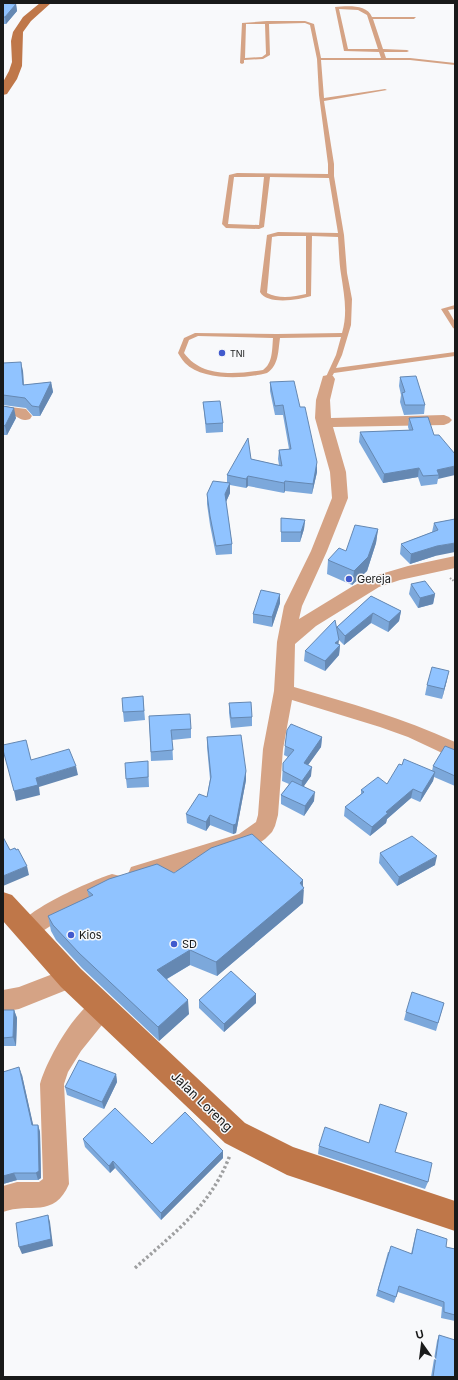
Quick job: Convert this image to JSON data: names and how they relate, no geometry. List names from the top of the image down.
{
  "streets": {
    "street": ["Jalan Loreng"]
  },
  "places": [
    "TNI",
    "Gereja",
    "Kios",
    "SD"
  ],
  "north": "top"
}
